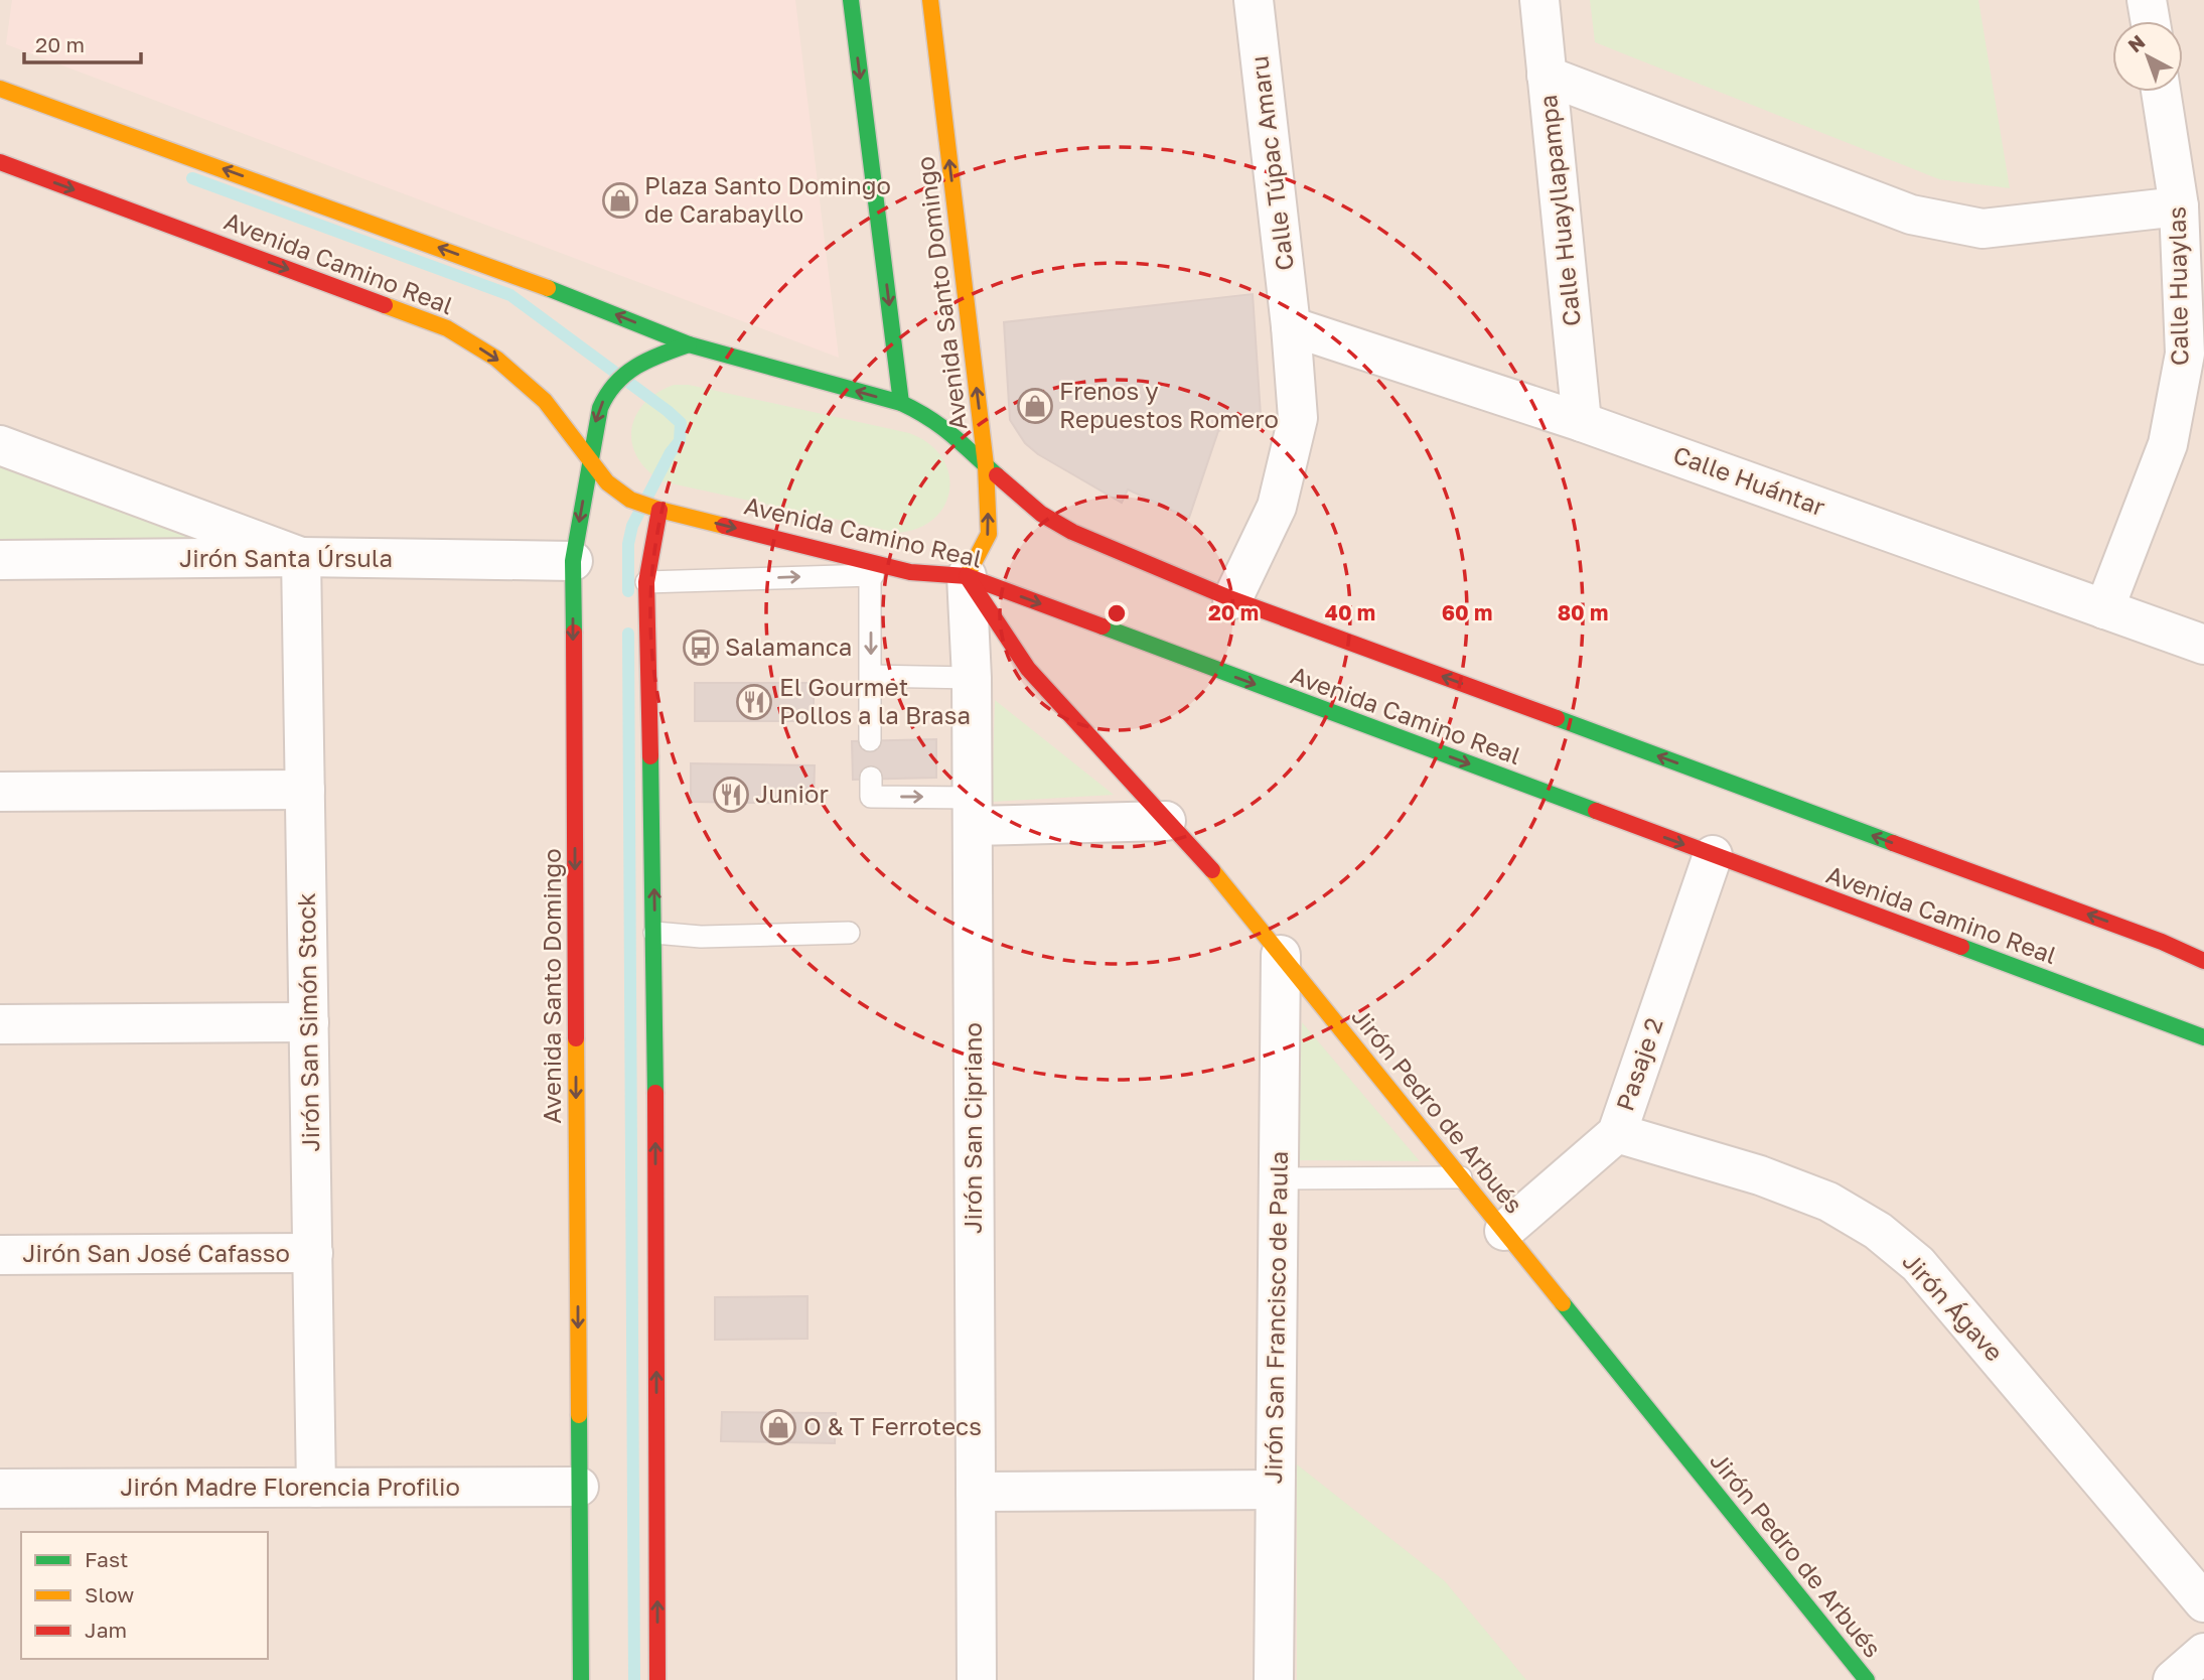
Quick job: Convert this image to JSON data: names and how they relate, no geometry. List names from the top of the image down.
{
  "streets": {
    "main road": ["Avenida Camino Real", "Avenida Santo Domingo", "Jirón Pedro de Arbués"],
    "street": [
      "Calle Túpac Amaru",
      "Calle Huayllapampa",
      "Calle Huaylas",
      "Calle Huántar",
      "Jirón Santa Úrsula",
      "Jirón San Simón Stock",
      "Pasaje 2",
      "Jirón San Cipriano",
      "Jirón San José Cafasso",
      "Jirón Ágave",
      "Jirón San Francisco de Paula",
      "Jirón Madre Florencia Profilio"
    ]
  },
  "crossings": [
    ["Calle Túpac Amaru", "Avenida Camino Real"],
    ["Calle Túpac Amaru", "Calle Huántar"],
    ["Calle Huayllapampa", "Calle Huántar"],
    ["Avenida Camino Real", "Avenida Santo Domingo"],
    ["Avenida Camino Real", "Pasaje 2"],
    ["Avenida Camino Real", "Jirón Pedro de Arbués"],
    ["Avenida Camino Real", "Jirón San Cipriano"],
    ["Calle Huaylas", "Calle Huántar"],
    ["Avenida Santo Domingo", "Jirón Santa Úrsula"],
    ["Avenida Santo Domingo", "Jirón Pedro de Arbués"],
    ["Avenida Santo Domingo", "Jirón San Cipriano"],
    ["Avenida Santo Domingo", "Jirón Madre Florencia Profilio"],
    ["Jirón Santa Úrsula", "Jirón San Simón Stock"],
    ["Jirón San Simón Stock", "Jirón San José Cafasso"],
    ["Jirón San Simón Stock", "Jirón Madre Florencia Profilio"],
    ["Pasaje 2", "Jirón Pedro de Arbués"],
    ["Pasaje 2", "Jirón Ágave"],
    ["Jirón Pedro de Arbués", "Jirón San Cipriano"],
    ["Jirón Pedro de Arbués", "Jirón San Francisco de Paula"]
  ],
  "places": {
    "shop": ["Plaza Santo Domingo de Carabayllo", "Frenos y Repuestos Romero", "O & T Ferrotecs"],
    "bus stop": ["Salamanca"],
    "restaurant": ["El Gourmet Pollos a la Brasa", "Junior"]
  },
  "legend": ["Fast", "Slow", "Jam"],
  "scale_bar": "20 m",
  "north": "top left",
  "rings": [
    "20 m",
    "40 m",
    "60 m",
    "80 m"
  ]
}
